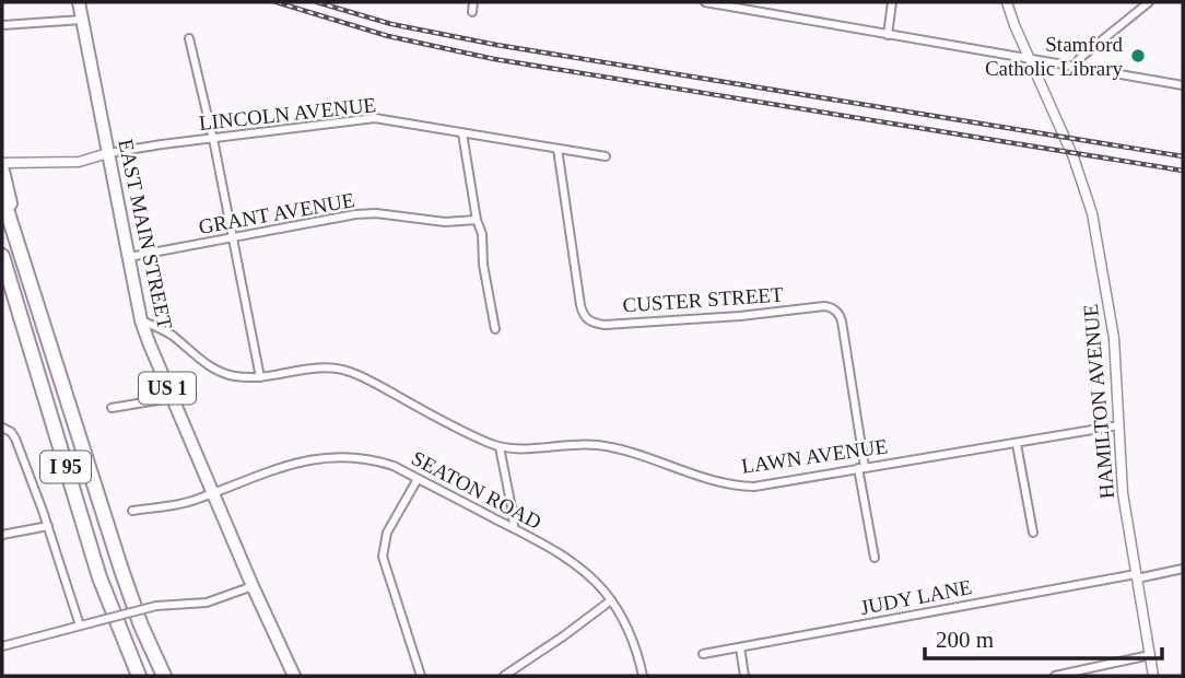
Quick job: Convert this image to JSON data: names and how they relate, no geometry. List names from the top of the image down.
{
  "streets": {
    "highway": ["I 95"],
    "main road": ["EAST MAIN STREET", "US 1"],
    "street": [
      "LINCOLN AVENUE",
      "GRANT AVENUE",
      "CUSTER STREET",
      "HAMILTON AVENUE",
      "LAWN AVENUE",
      "SEATON ROAD",
      "JUDY LANE"
    ]
  },
  "crossings": [
    ["LINCOLN AVENUE", "EAST MAIN STREET"],
    ["LINCOLN AVENUE", "CUSTER STREET"],
    ["GRANT AVENUE", "EAST MAIN STREET"],
    ["EAST MAIN STREET", "LAWN AVENUE"],
    ["EAST MAIN STREET", "SEATON ROAD"],
    ["CUSTER STREET", "LAWN AVENUE"],
    ["HAMILTON AVENUE", "LAWN AVENUE"],
    ["HAMILTON AVENUE", "JUDY LANE"]
  ],
  "places": ["Stamford Catholic Library"],
  "scale_bar": "200 m"
}
